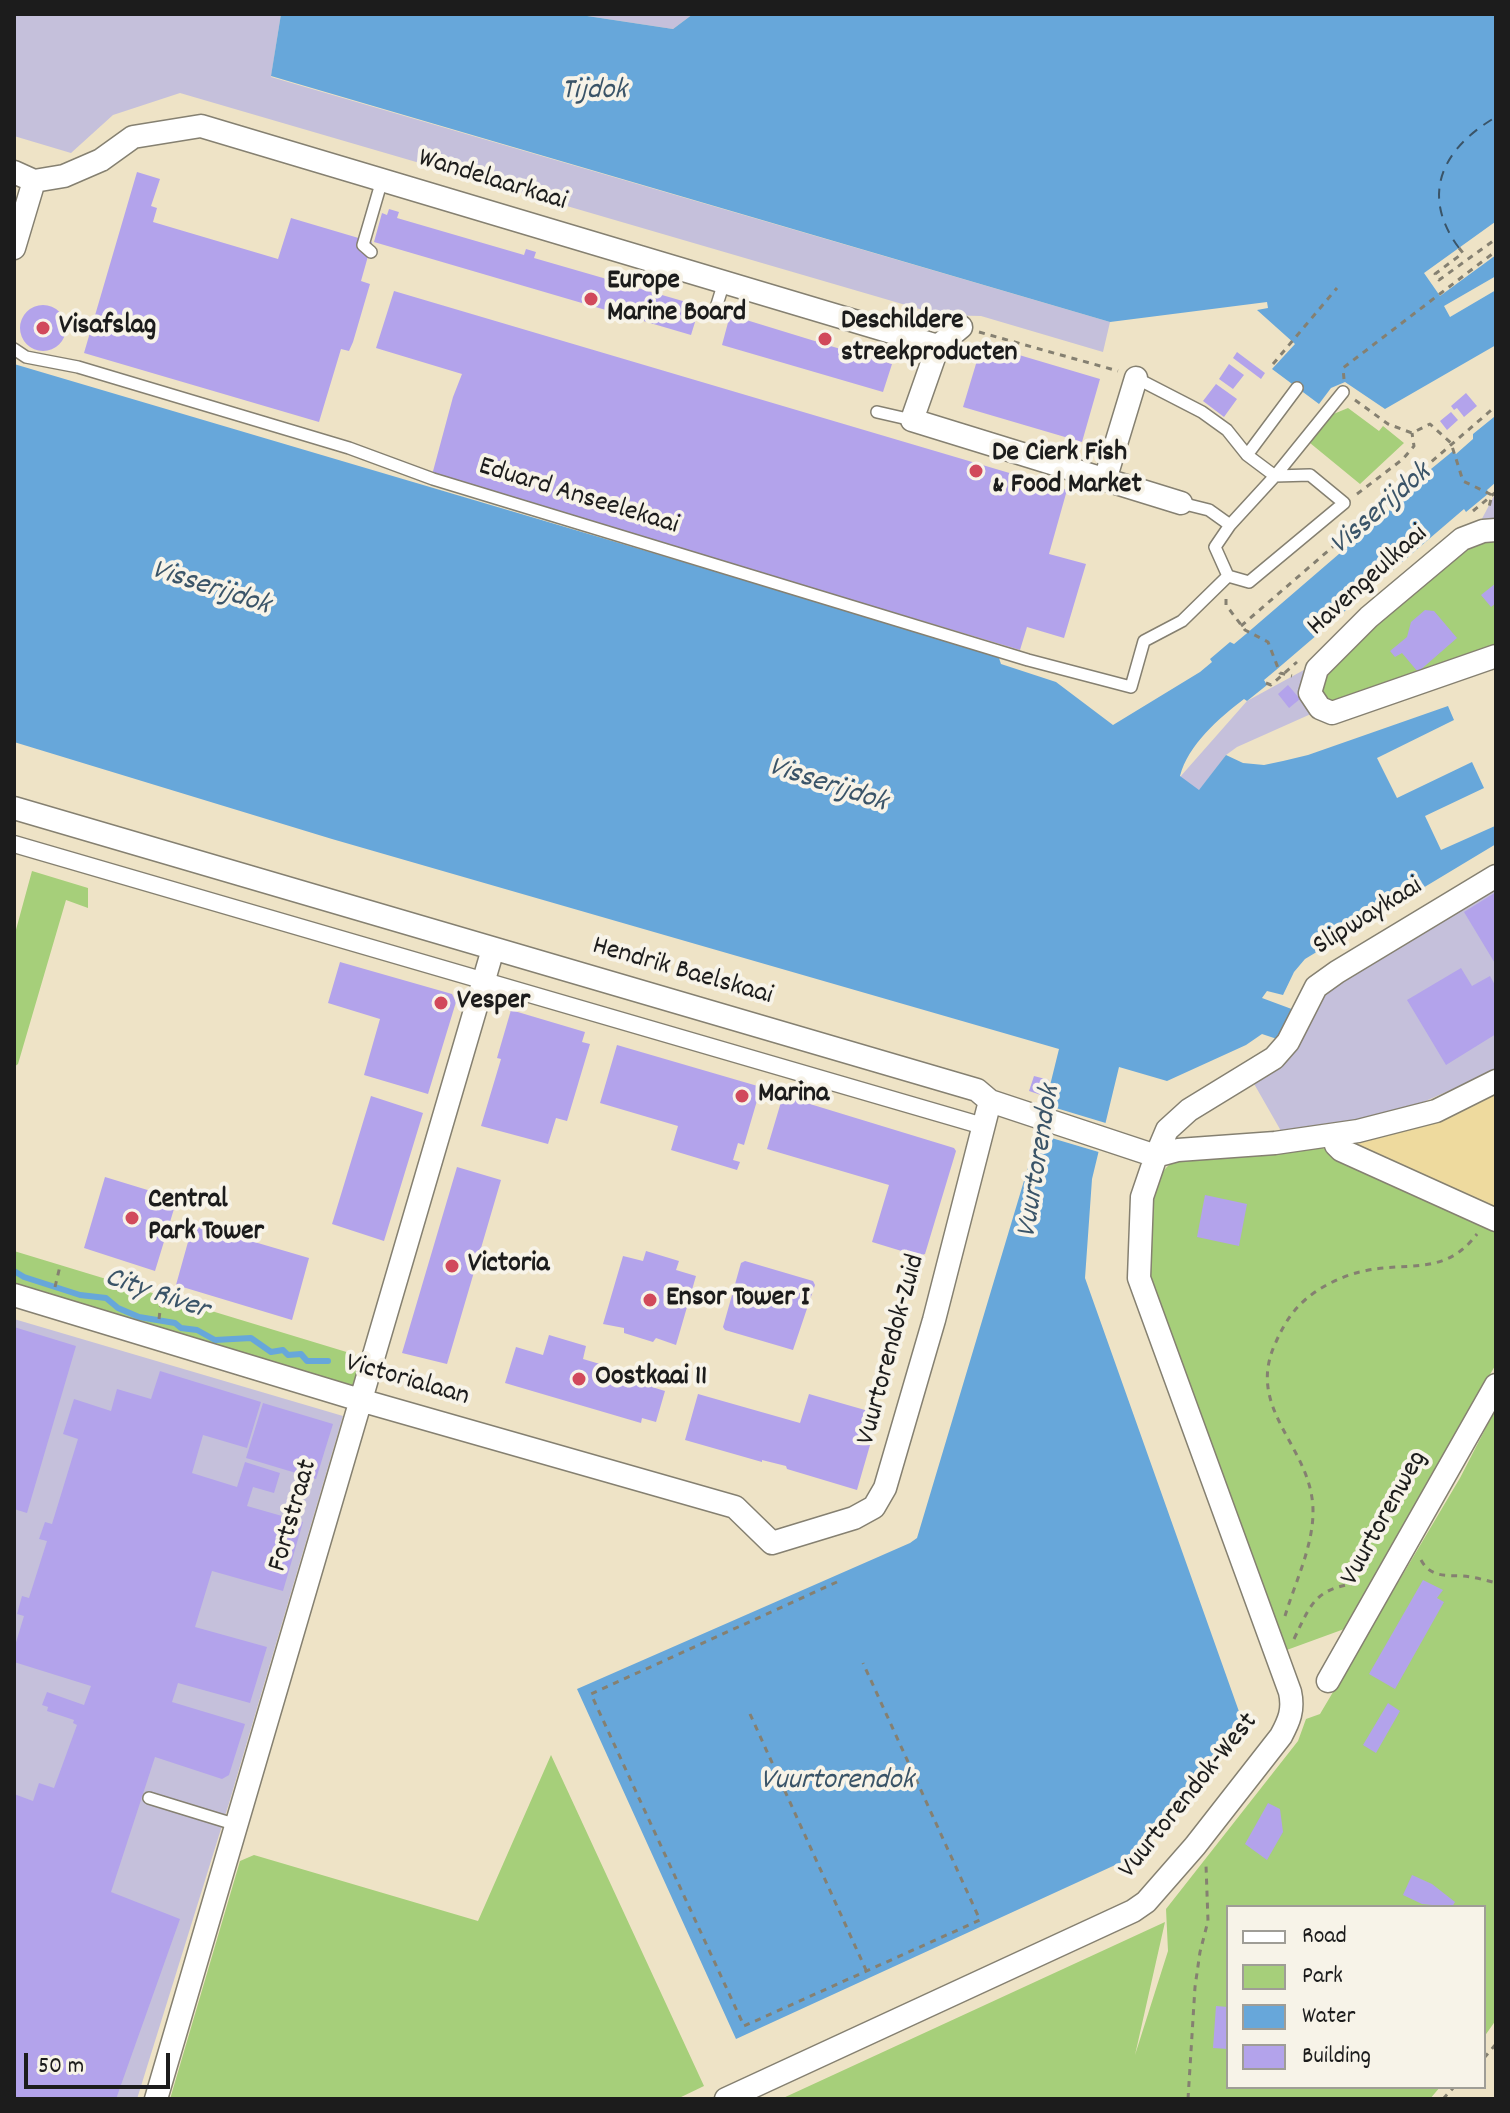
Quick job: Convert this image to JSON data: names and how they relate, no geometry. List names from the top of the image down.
{
  "streets": {
    "street": [
      "Wandelaarkaai",
      "Havengeulkaai",
      "Slipwaykaai",
      "Hendrik Baelskaai",
      "Vuurtorendok-Zuid",
      "Victorialaan",
      "Fortstraat",
      "Vuurtorenweg",
      "Vuurtorendok-West"
    ],
    "lane": ["Eduard Anseelekaai"]
  },
  "crossings": [
    ["Slipwaykaai", "Hendrik Baelskaai"],
    ["Slipwaykaai", "Vuurtorendok-West"],
    ["Hendrik Baelskaai", "Vuurtorendok-Zuid"],
    ["Hendrik Baelskaai", "Fortstraat"],
    ["Hendrik Baelskaai", "Vuurtorendok-West"],
    ["Vuurtorendok-Zuid", "Victorialaan"],
    ["Victorialaan", "Fortstraat"]
  ],
  "water": [
    "Tijdok",
    "Visserijdok",
    "Vuurtorendok",
    "City River"
  ],
  "places": [
    "Europe Marine Board",
    "Visafslag",
    "Deschildere streekproducten",
    "De Cierk Fish & Food Market",
    "Vesper",
    "Marina",
    "Central Park Tower",
    "Victoria",
    "Ensor Tower I",
    "Oostkaai 11"
  ],
  "legend": [
    "Road",
    "Park",
    "Water",
    "Building"
  ],
  "scale_bar": "50 m"
}
